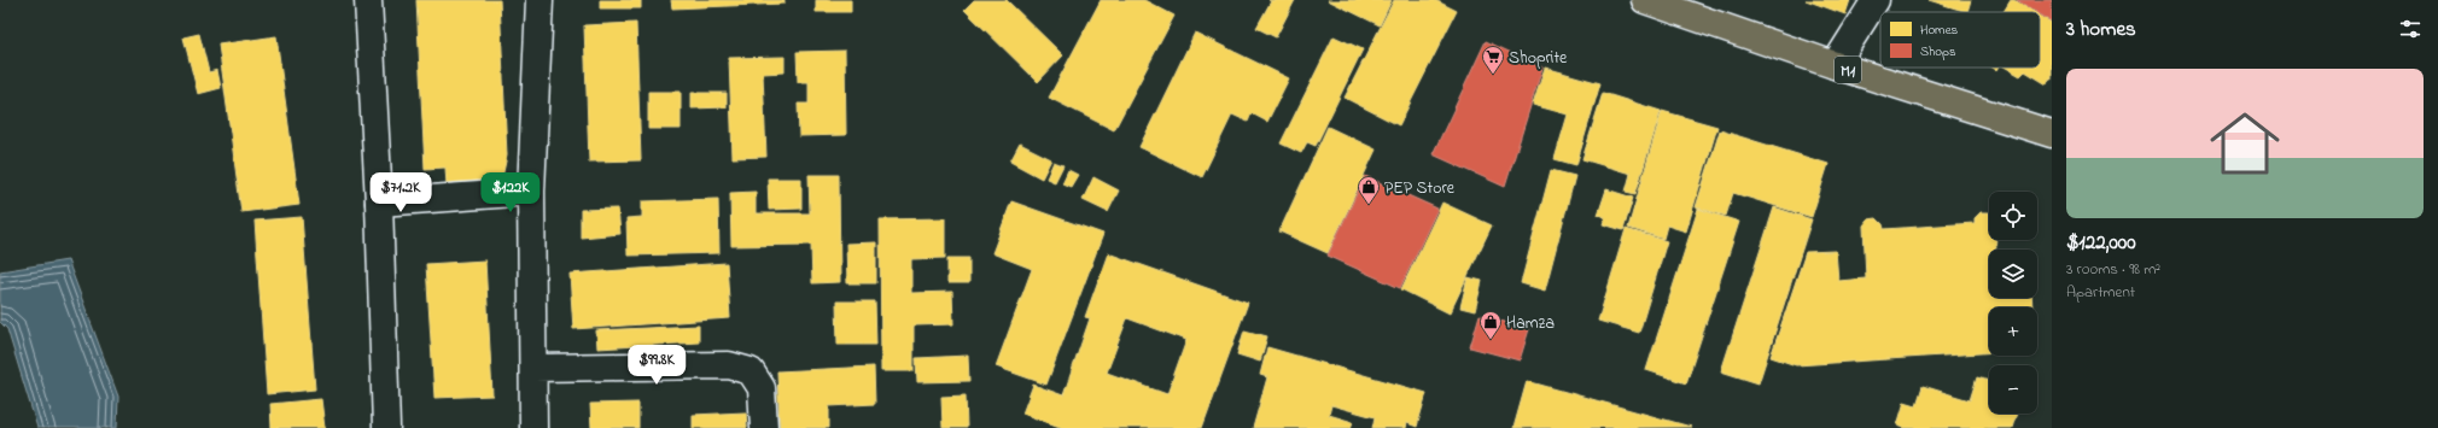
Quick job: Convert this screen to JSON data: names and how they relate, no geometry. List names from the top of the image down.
{
  "streets": {
    "highway": ["M1"]
  },
  "places": {
    "supermarket": ["Shoprite"],
    "shop": ["PEP Store", "Hamza"]
  },
  "legend": ["Homes", "Shops"],
  "page": {
    "heading": "3 homes",
    "list": [
      {
        "name": "$122,000",
        "note": "3 rooms · 98 m² · Apartment"
      }
    ],
    "price": ["$71.2K", "$122K", "$99.8K"],
    "map_buttons": ["+", "−"]
  }
}
